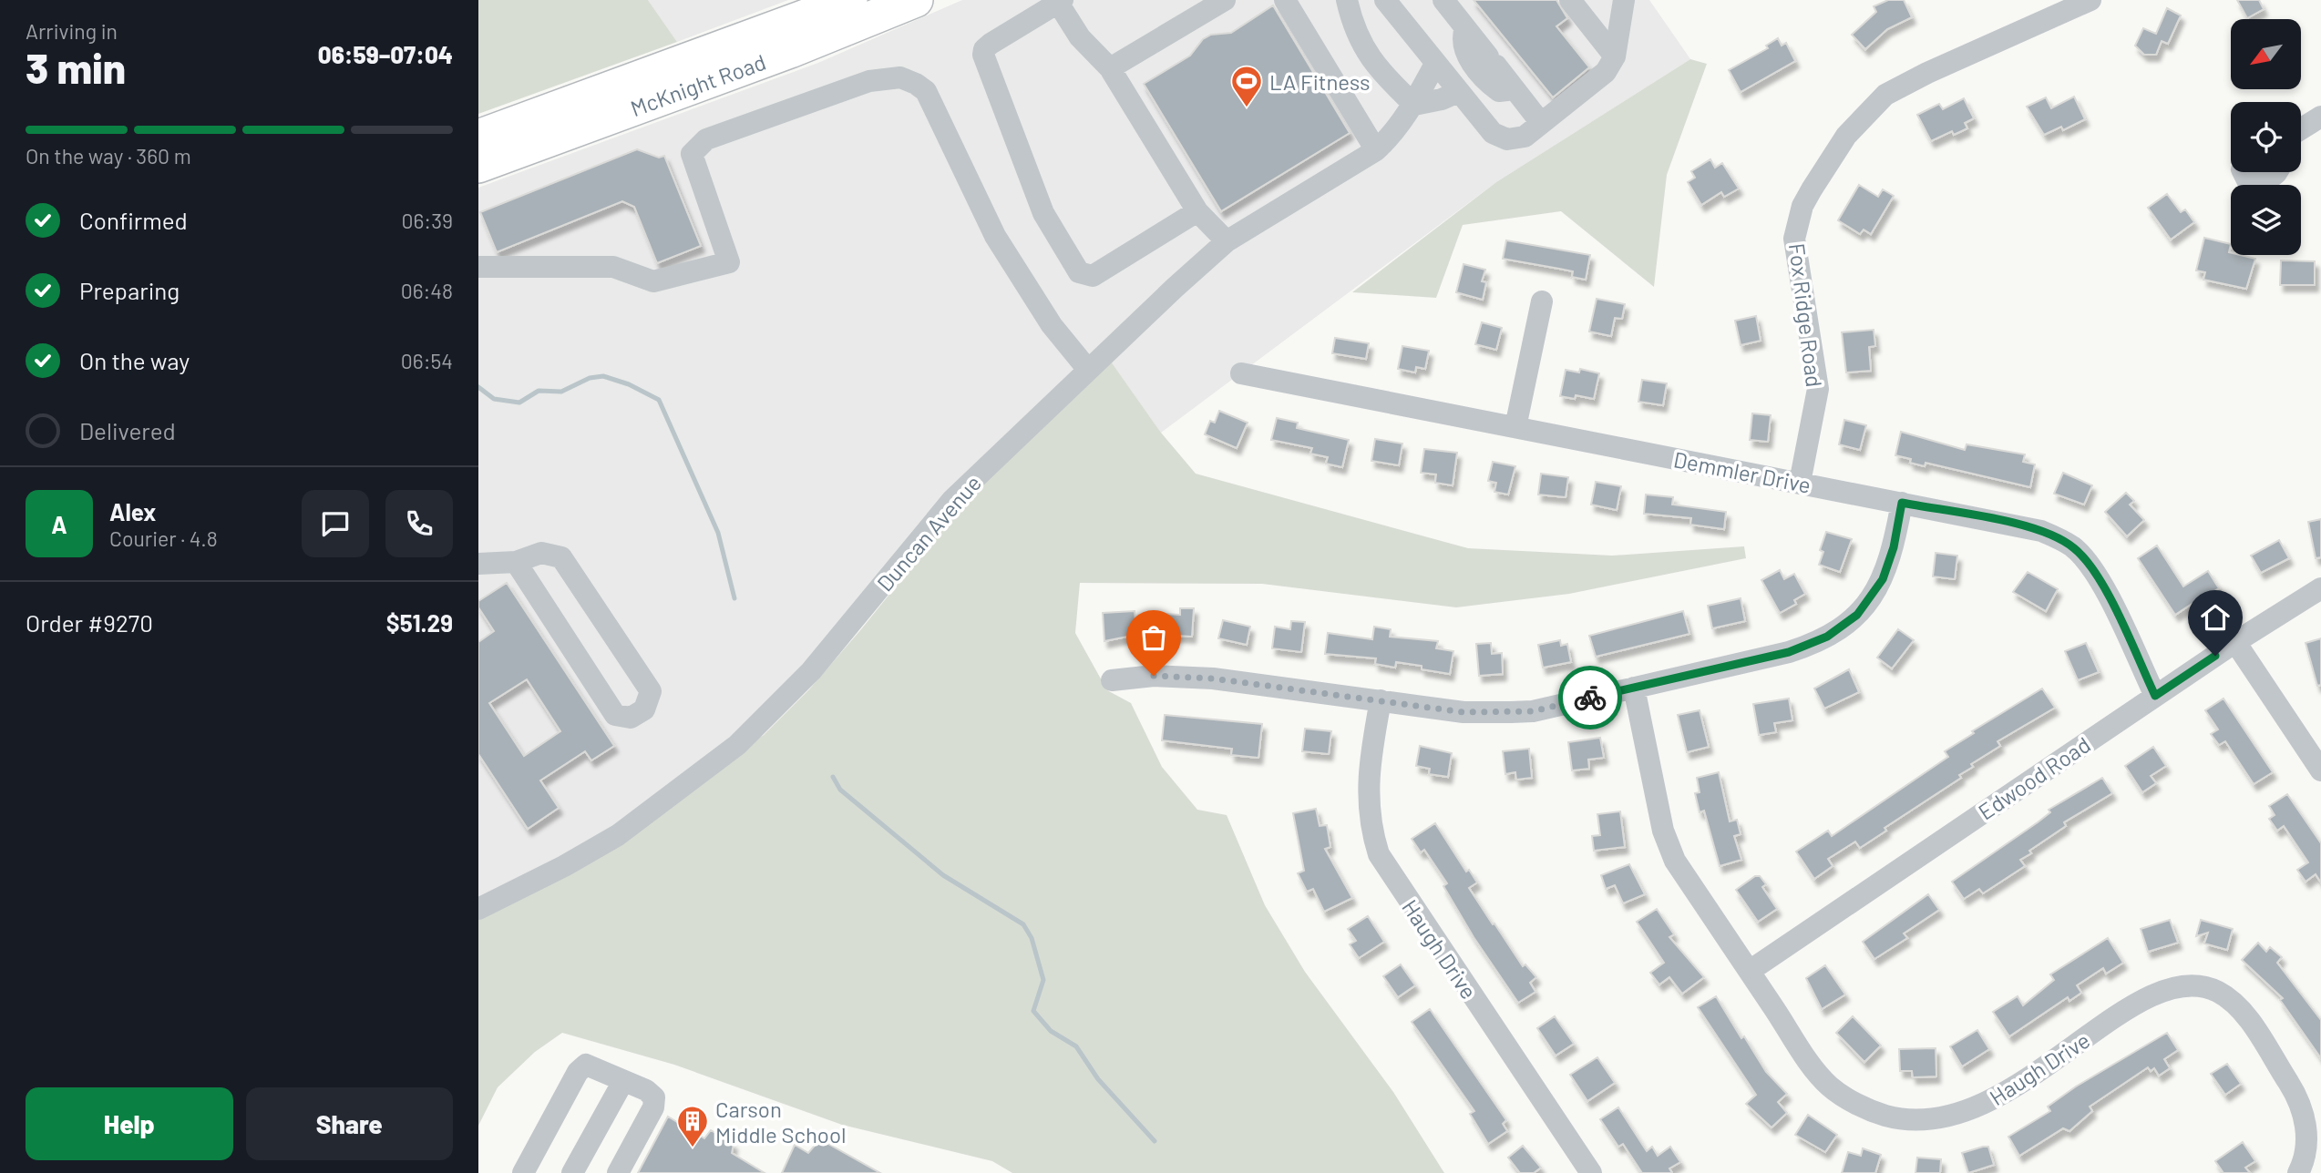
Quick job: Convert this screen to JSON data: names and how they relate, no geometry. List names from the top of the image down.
{
  "streets": {
    "highway": ["McKnight Road"],
    "street": [
      "Fox Ridge Road",
      "Demmler Drive",
      "Duncan Avenue",
      "Edwood Road",
      "Haugh Drive"
    ]
  },
  "crossings": [
    ["Fox Ridge Road", "Demmler Drive"],
    ["Demmler Drive", "Edwood Road"],
    ["Edwood Road", "Haugh Drive"]
  ],
  "places": {
    "sports": ["LA Fitness"],
    "building": ["Carson Middle School"]
  },
  "north": "bottom left",
  "page": {
    "heading": ["3 min", "Arriving in", "06:59–07:04"],
    "panel": [
      "Alex",
      "Courier · 4.8",
      "Order #9270",
      "$51.29"
    ],
    "bar": "On the way · 360 m",
    "list": [
      ["Confirmed", "06:39"],
      ["Preparing", "06:48"],
      ["On the way", "06:54"],
      "Delivered"
    ],
    "round": "A",
    "buttons": ["Help", "Share"]
  }
}
